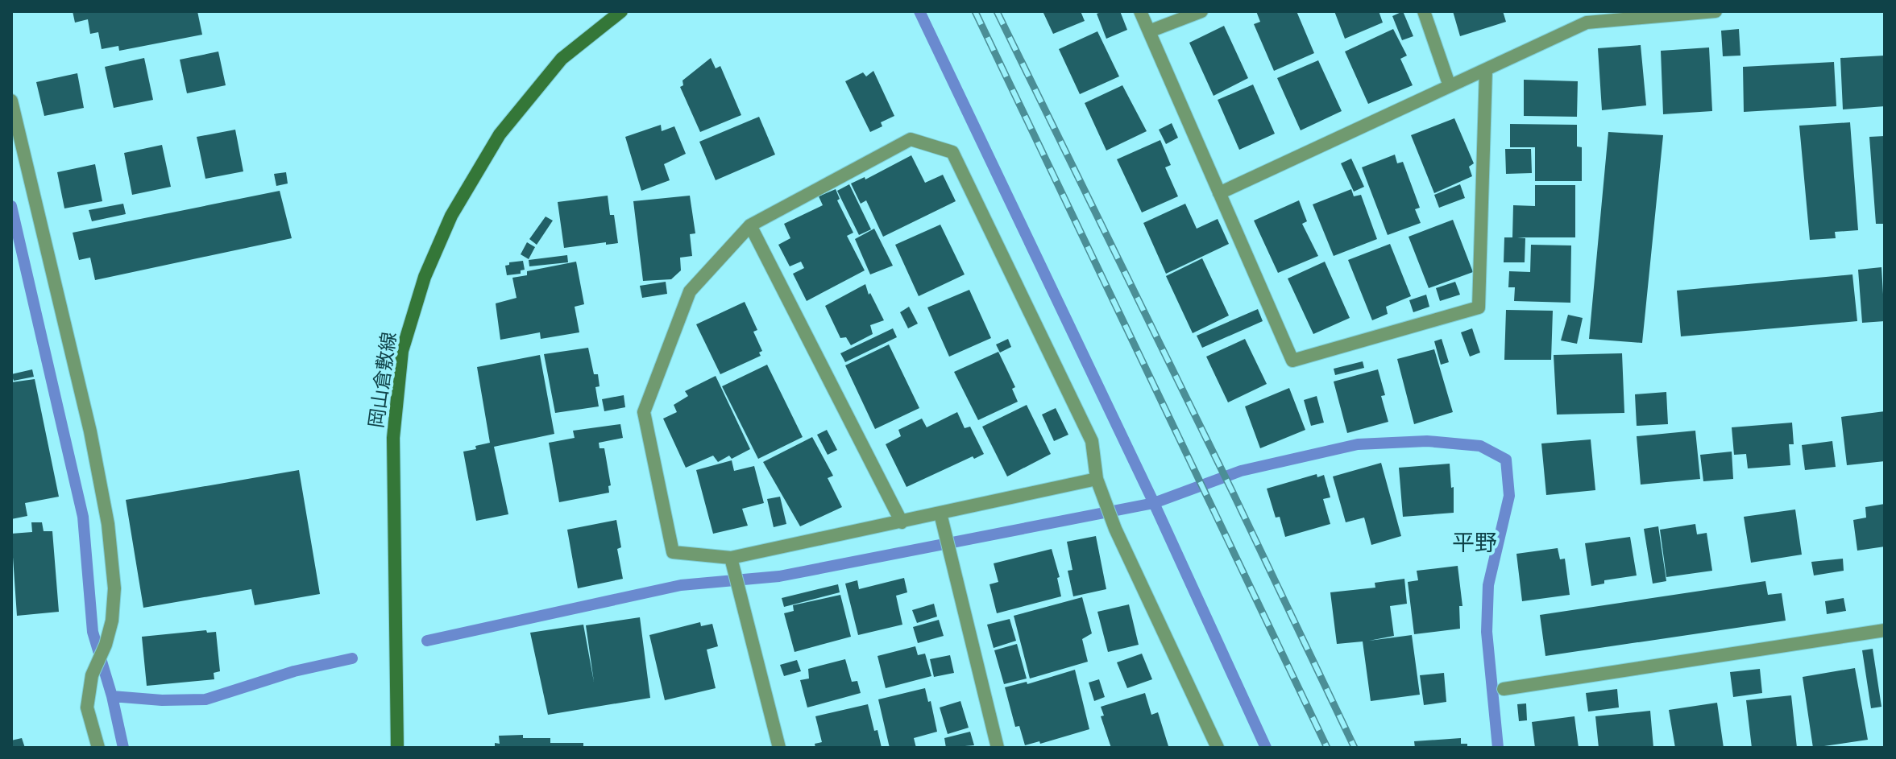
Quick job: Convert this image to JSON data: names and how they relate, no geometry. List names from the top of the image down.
{
  "streets": {
    "main road": ["岡山倉敷線"]
  },
  "districts": ["平野"]
}
